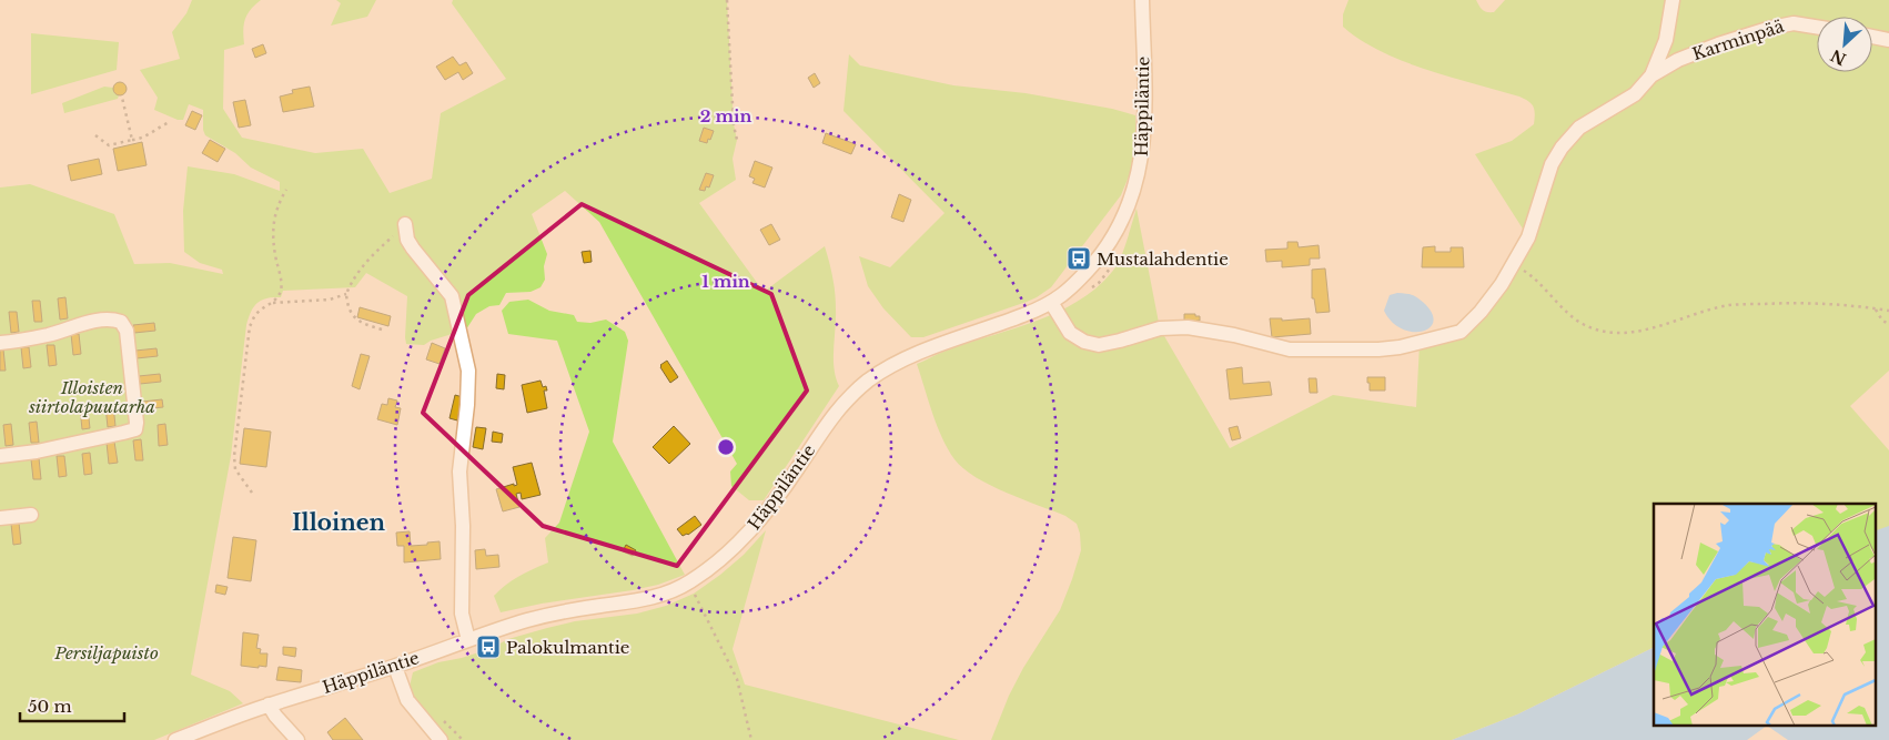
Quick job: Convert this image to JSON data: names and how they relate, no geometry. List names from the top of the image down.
{
  "streets": {
    "street": ["Karminpää", "Häppiläntie"]
  },
  "districts": ["Illoinen"],
  "parks": ["Illoisten siirtolapuutarha", "Persiljapuisto"],
  "places": {
    "bus stop": ["Mustalahdentie", "Palokulmantie"]
  },
  "scale_bar": "50 m",
  "north": "bottom left",
  "rings": ["2 min", "1 min"]
}
